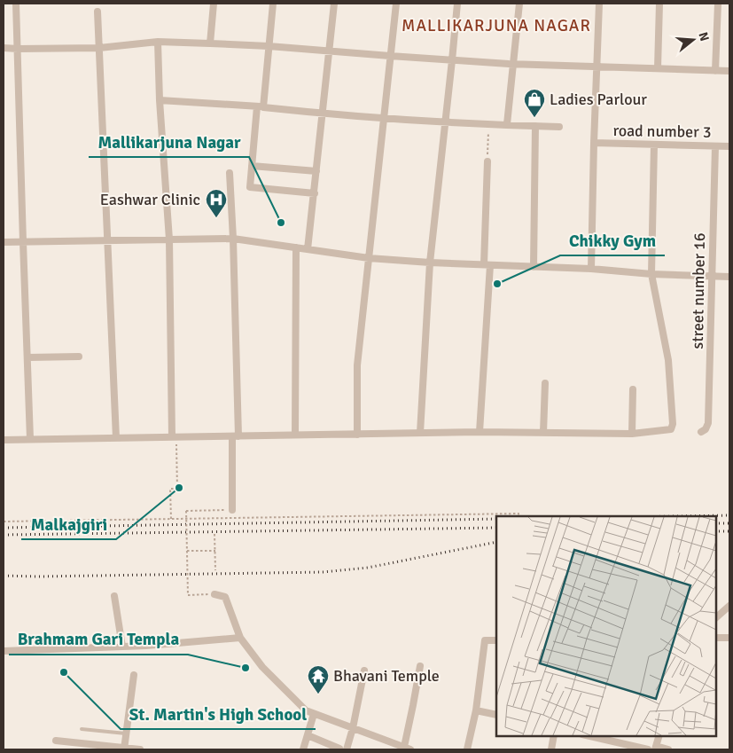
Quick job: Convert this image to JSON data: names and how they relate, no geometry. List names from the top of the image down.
{
  "streets": {
    "street": ["road number 3", "street number 16"]
  },
  "crossings": [
    ["road number 3", "street number 16"]
  ],
  "districts": ["MALLIKARJUNA NAGAR"],
  "places": {
    "shop": ["Ladies Parlour"],
    "hospital": ["Eashwar Clinic"],
    "other": [
      "Mallikarjuna Nagar",
      "Chikky Gym",
      "Malkajgiri",
      "Brahmam Gari Templa",
      "St. Martin's High School"
    ],
    "temple": ["Bhavani Temple"]
  },
  "north": "right"
}
